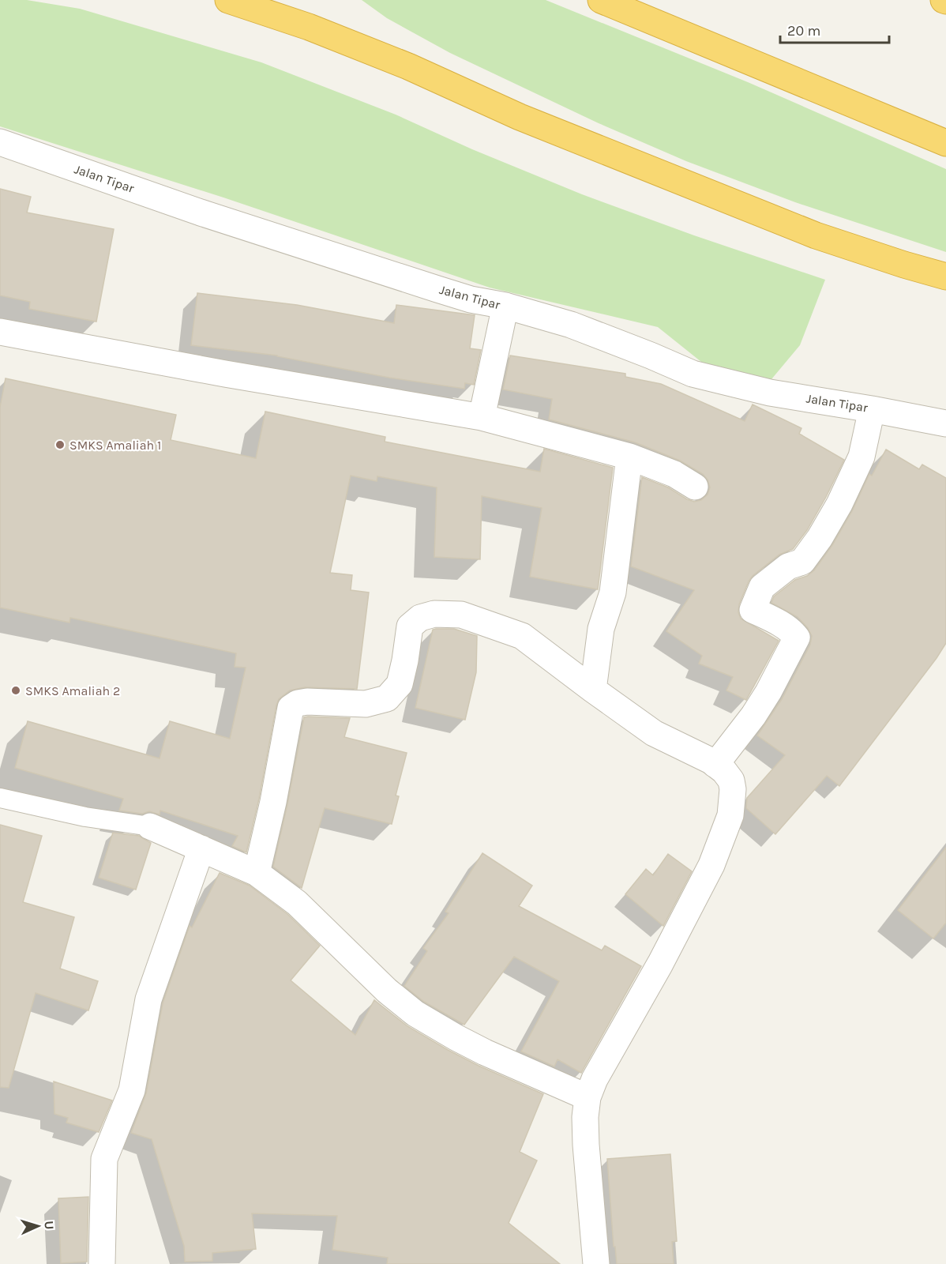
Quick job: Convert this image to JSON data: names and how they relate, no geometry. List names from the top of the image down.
{
  "streets": {
    "street": ["Jalan Tipar"]
  },
  "places": ["SMKS Amaliah 1", "SMKS Amaliah 2"],
  "scale_bar": "20 m",
  "north": "right"
}
